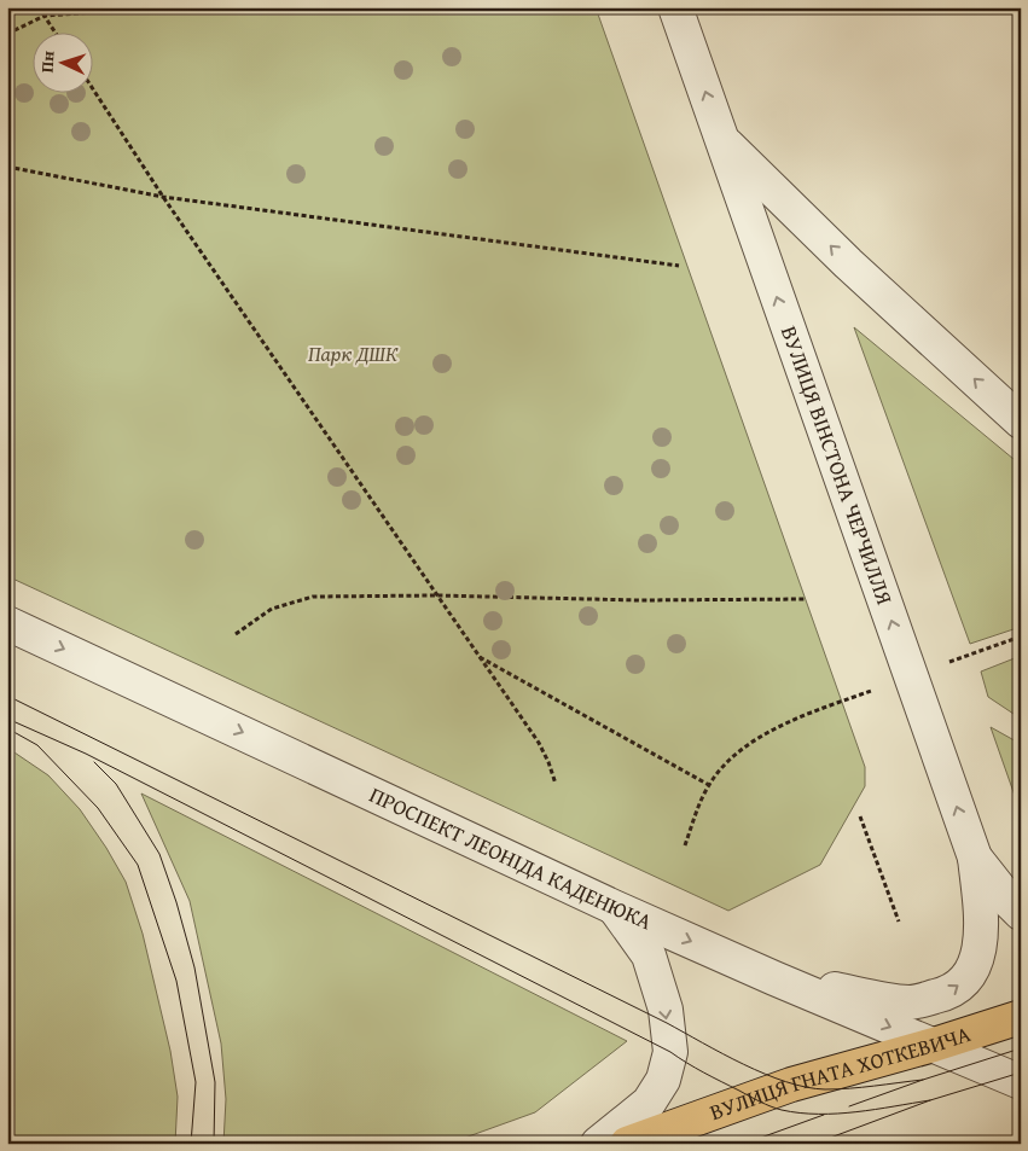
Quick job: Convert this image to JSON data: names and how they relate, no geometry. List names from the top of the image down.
{
  "streets": {
    "highway": ["ВУЛИЦЯ ГНАТА ХОТКЕВИЧА"],
    "street": ["ВУЛИЦЯ ВІНСТОНА ЧЕРЧИЛЛЯ", "ПРОСПЕКТ ЛЕОНІДА КАДЕНЮКА"]
  },
  "crossings": [
    ["ПРОСПЕКТ ЛЕОНІДА КАДЕНЮКА", "ВУЛИЦЯ ГНАТА ХОТКЕВИЧА"]
  ],
  "one_way": ["ВУЛИЦЯ ВІНСТОНА ЧЕРЧИЛЛЯ", "ПРОСПЕКТ ЛЕОНІДА КАДЕНЮКА"],
  "parks": ["Парк ДШК"],
  "north": "left"
}
